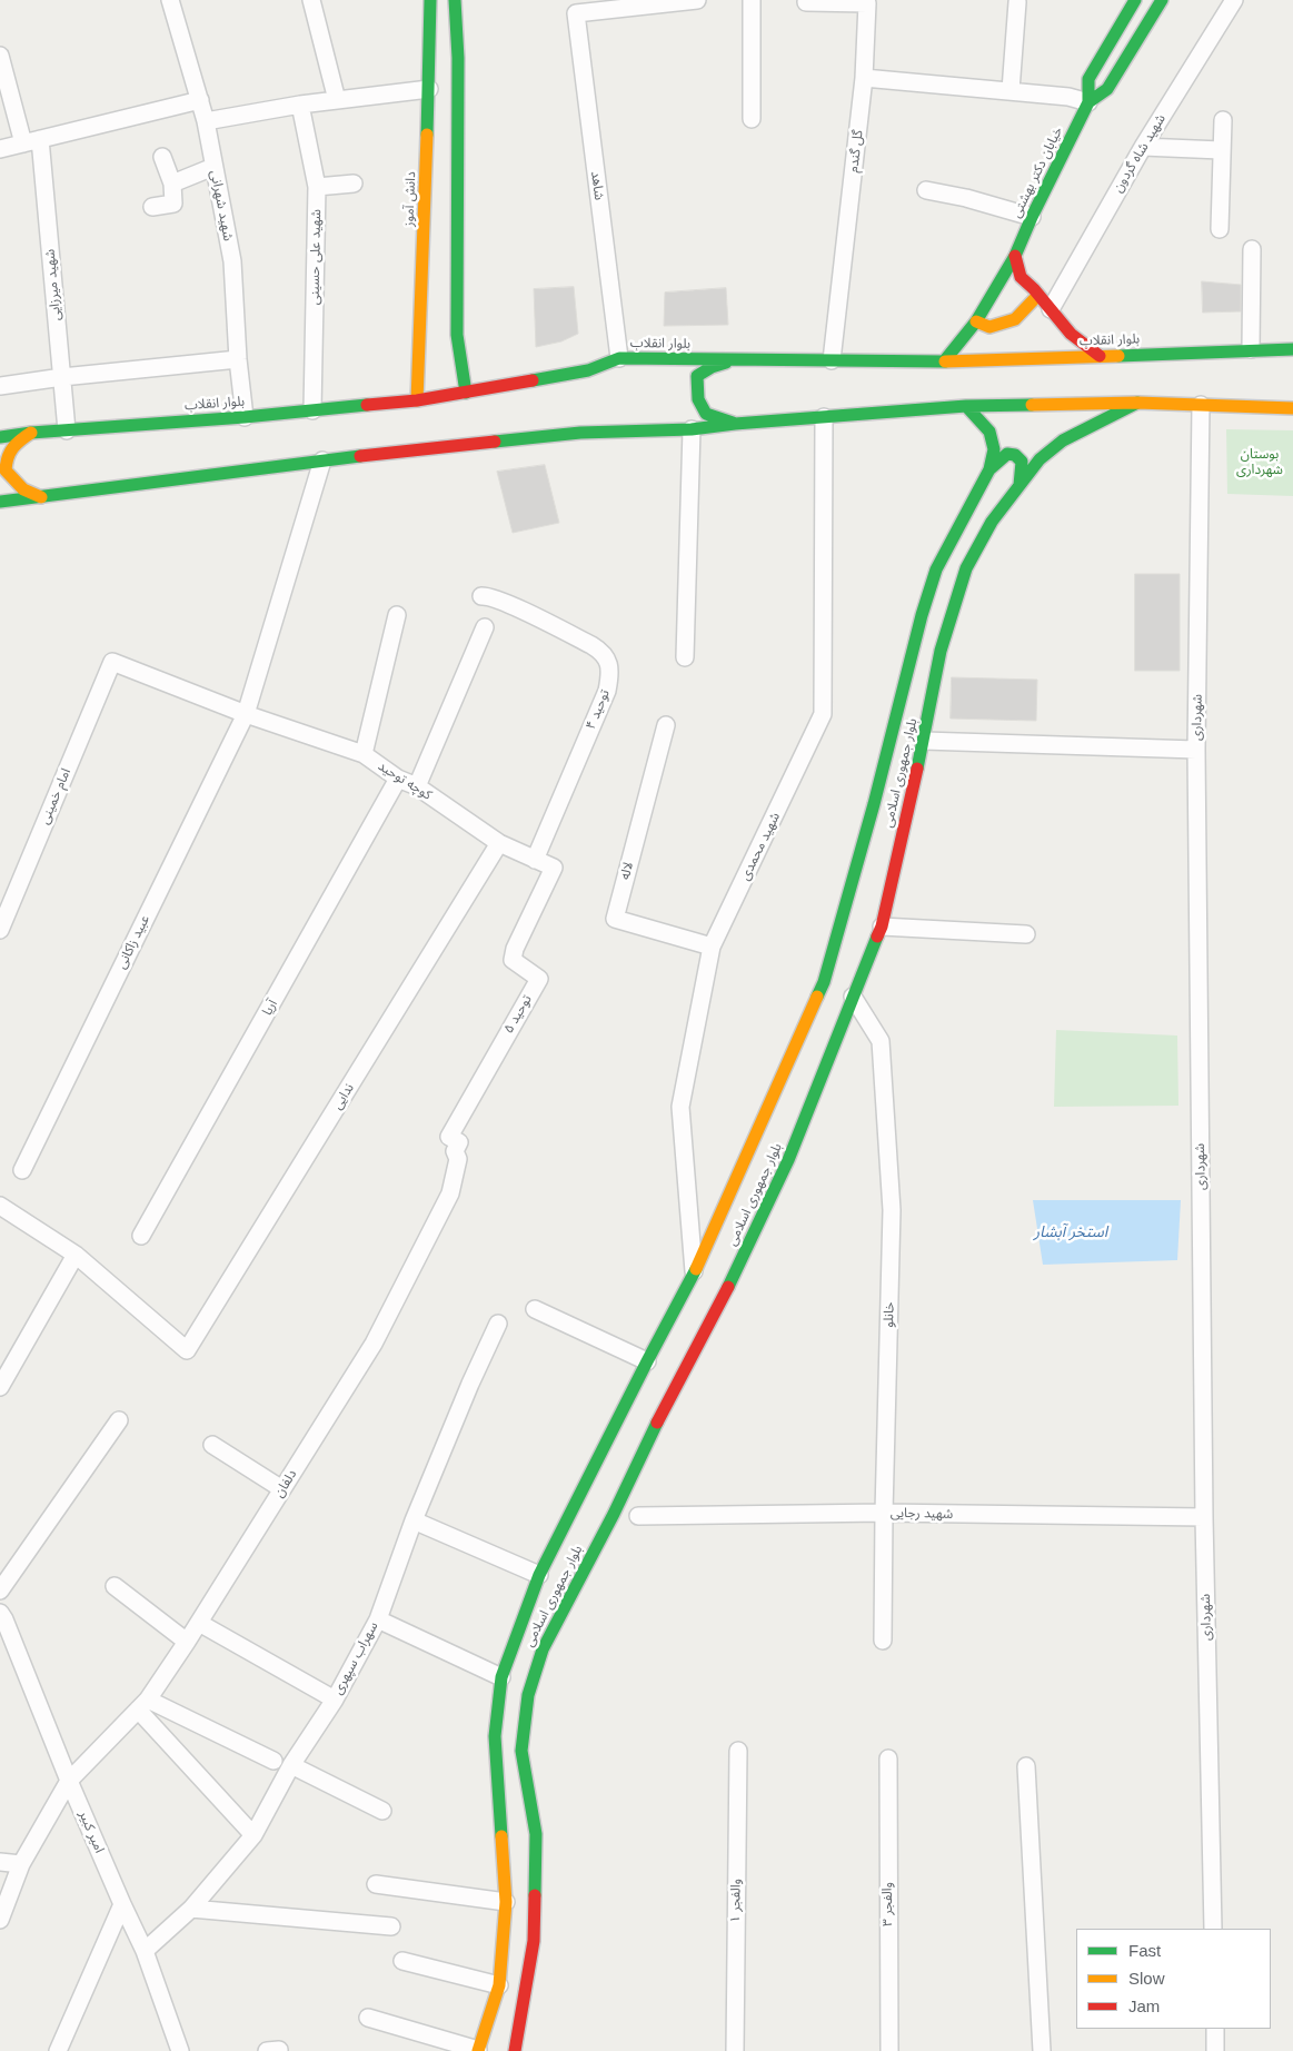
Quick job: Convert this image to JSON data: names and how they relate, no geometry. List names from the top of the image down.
{
  "streets": {
    "main road": [
      "خیابان دکتر بهشتی",
      "دانش آموز",
      "بلوار انقلاب",
      "بلوار جمهوری اسلامی"
    ],
    "street": [
      "گل گندم",
      "شهید شاه گردون",
      "شاهد",
      "شهید شهرانی",
      "شهید علی حسینی",
      "شهید میرزایی",
      "توحید ۴",
      "شهرداری",
      "کوچه توحید",
      "امام خمینی",
      "شهید محمدی",
      "لاله",
      "عبید زاکانی",
      "آریا",
      "توحید ۵",
      "ندایی",
      "خانلو",
      "دلفان",
      "شهید رجایی",
      "سهراب سپهری",
      "امیر کبیر",
      "والفجر ۱",
      "والفجر ۳"
    ]
  },
  "crossings": [
    ["گل گندم", "بلوار انقلاب"],
    ["خیابان دکتر بهشتی", "بلوار انقلاب"],
    ["شاهد", "بلوار انقلاب"],
    ["دانش آموز", "بلوار انقلاب"],
    ["شهید شهرانی", "بلوار انقلاب"],
    ["شهید علی حسینی", "بلوار انقلاب"],
    ["شهید میرزایی", "بلوار انقلاب"],
    ["توحید ۴", "کوچه توحید"],
    ["شهرداری", "شهید رجایی"],
    ["بلوار جمهوری اسلامی", "شهید محمدی"],
    ["بلوار جمهوری اسلامی", "خانلو"],
    ["کوچه توحید", "امام خمینی"],
    ["کوچه توحید", "عبید زاکانی"],
    ["کوچه توحید", "آریا"],
    ["کوچه توحید", "توحید ۵"],
    ["کوچه توحید", "ندایی"],
    ["شهید محمدی", "لاله"],
    ["توحید ۵", "دلفان"],
    ["خانلو", "شهید رجایی"],
    ["دلفان", "امیر کبیر"],
    ["سهراب سپهری", "امیر کبیر"]
  ],
  "water": ["استخر آبشار"],
  "parks": ["بوستان شهرداری"],
  "legend": ["Fast", "Slow", "Jam"]
}
